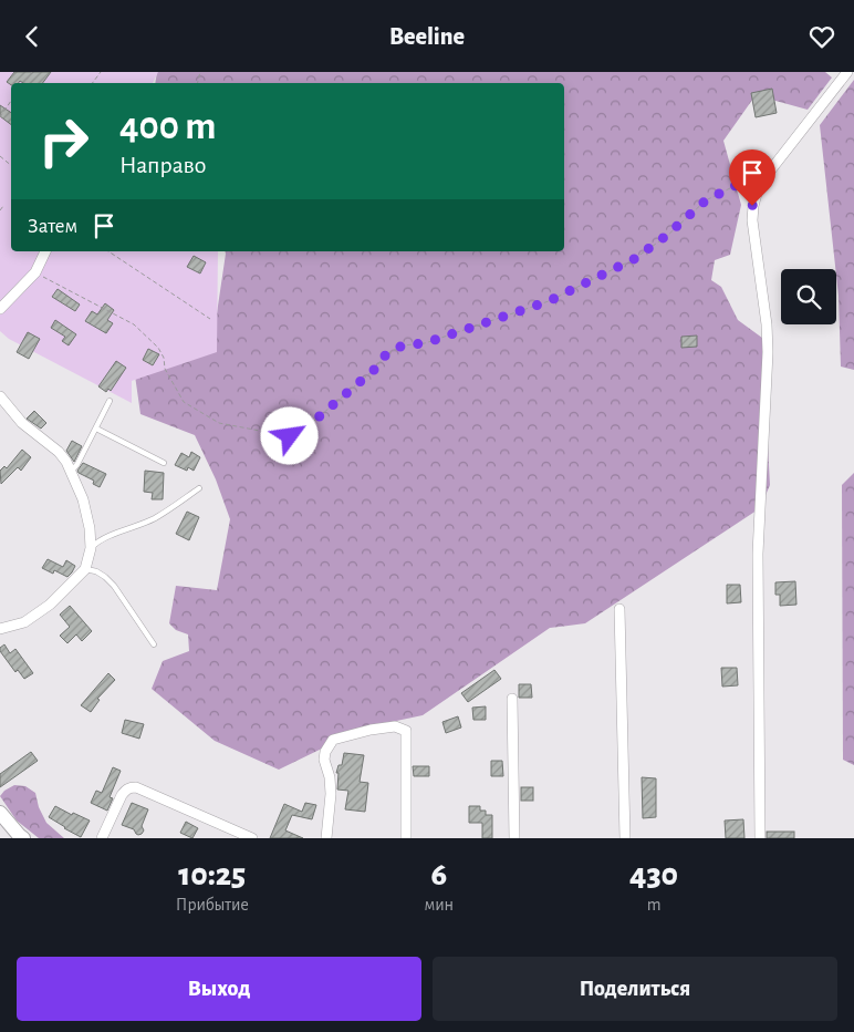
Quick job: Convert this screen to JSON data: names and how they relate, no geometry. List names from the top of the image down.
{
  "page": {
    "header": "Beeline",
    "turn": ["400 m", "Направо"],
    "then": "Затем",
    "eta": [
      "10:25",
      "Прибытие",
      "6",
      "мин",
      "430",
      "m"
    ],
    "buttons": ["Выход", "Поделиться"]
  }
}
